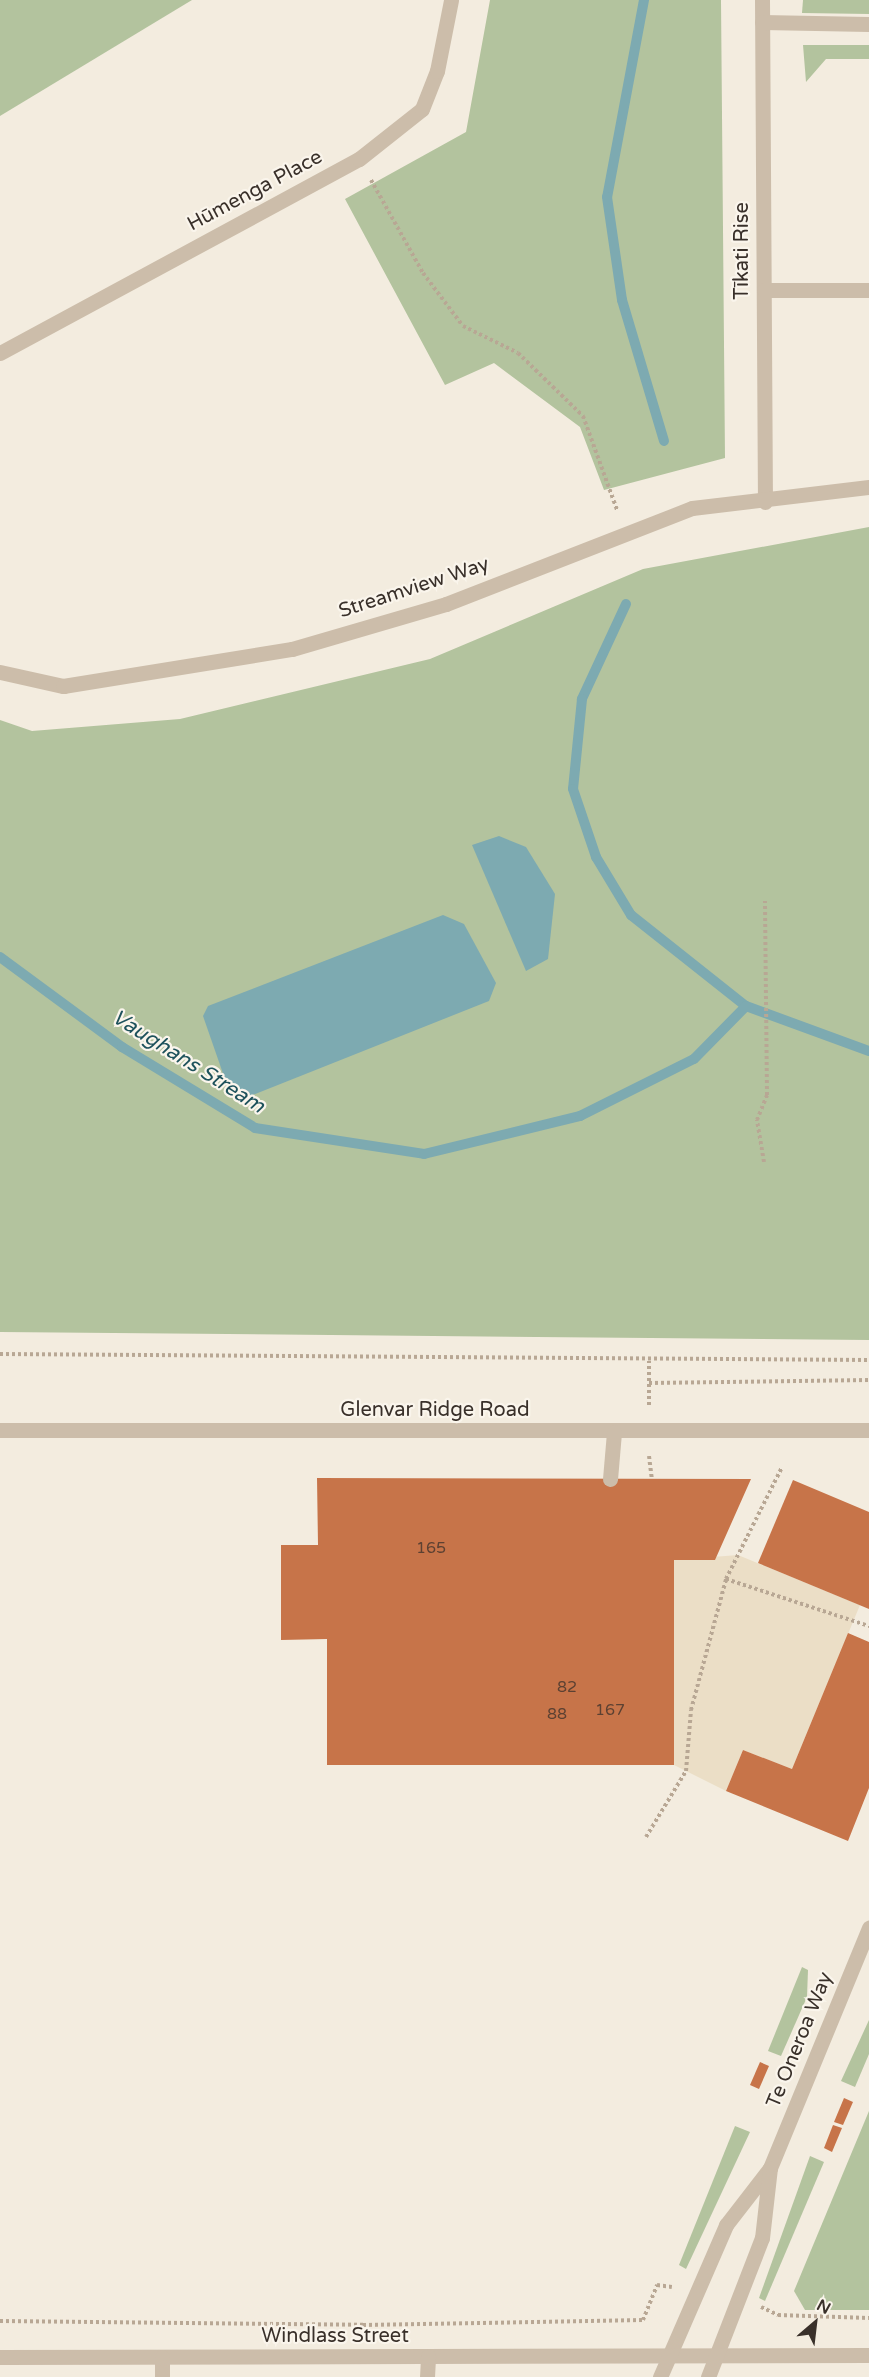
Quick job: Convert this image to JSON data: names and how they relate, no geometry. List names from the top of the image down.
{
  "streets": {
    "street": [
      "Hūmenga Place",
      "Tīkati Rise",
      "Streamview Way",
      "Glenvar Ridge Road",
      "Te Oneroa Way",
      "Windlass Street"
    ]
  },
  "crossings": [
    ["Tīkati Rise", "Streamview Way"],
    ["Te Oneroa Way", "Windlass Street"]
  ],
  "water": ["Vaughans Stream"],
  "house_numbers": [
    "165",
    "82",
    "167",
    "88"
  ],
  "north": "top right"
}
